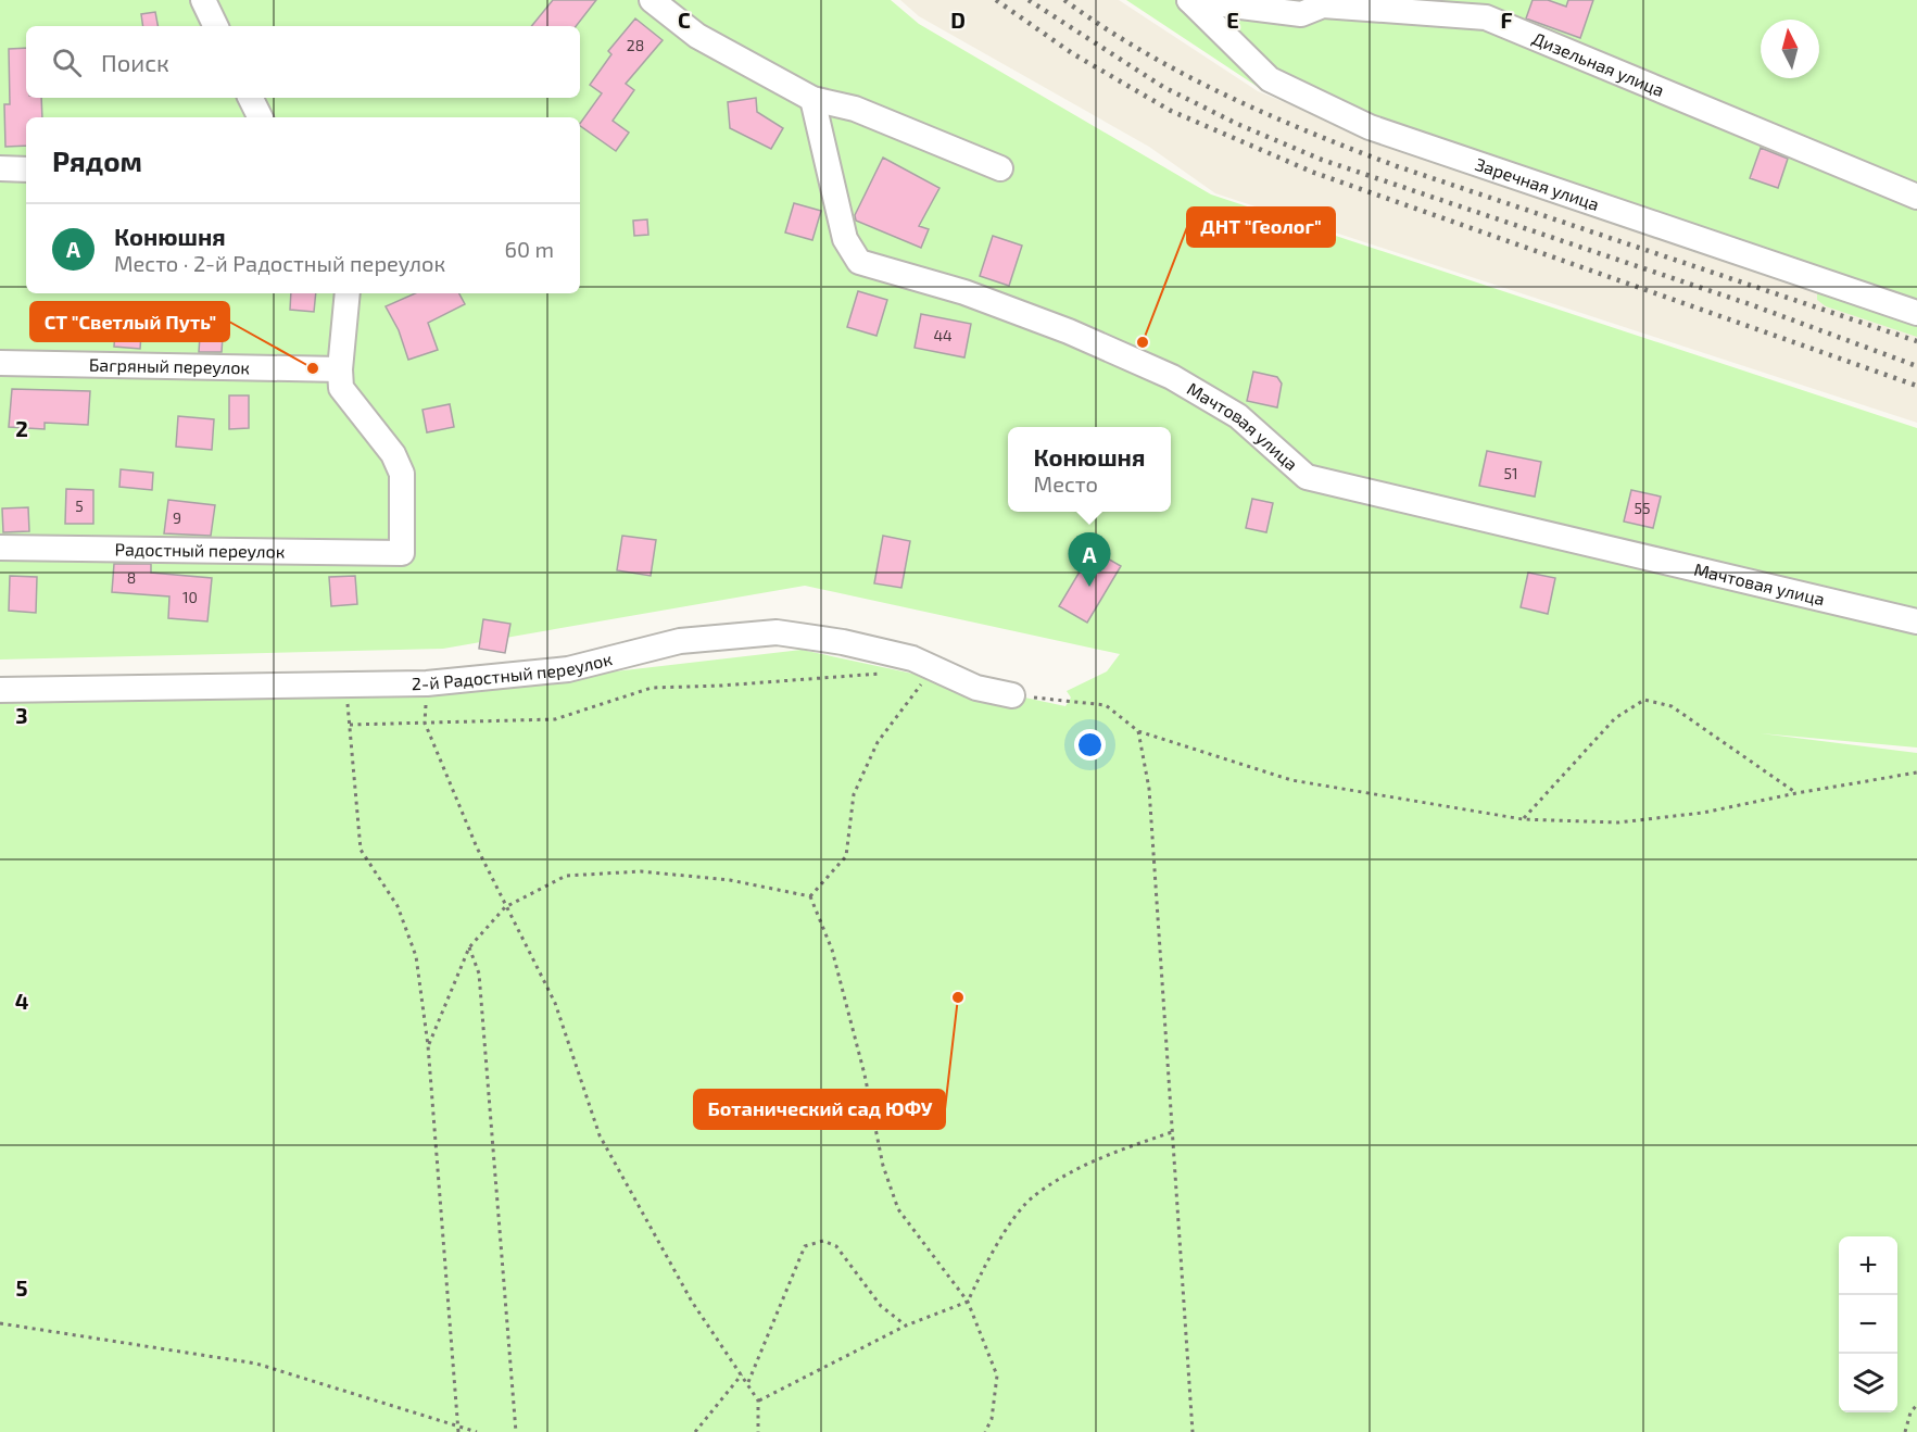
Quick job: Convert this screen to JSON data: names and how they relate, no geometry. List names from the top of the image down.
{
  "streets": {
    "street": [
      "Дизельная улица",
      "Заречная улица",
      "Багряный переулок",
      "Мачтовая улица",
      "Радостный переулок",
      "2-й Радостный переулок"
    ]
  },
  "crossings": [
    ["Дизельная улица", "Заречная улица"],
    ["Багряный переулок", "Радостный переулок"]
  ],
  "places": ["ДНТ \"Геолог\"", "СТ \"Светлый Путь\"", "Ботанический сад ЮФУ"],
  "house_numbers": [
    "28",
    "44",
    "51",
    "5",
    "55",
    "9",
    "8",
    "10"
  ],
  "north": "top",
  "page": {
    "search": "Поиск",
    "heading": "Рядом",
    "list": [
      {
        "mark": "A",
        "name": "Конюшня",
        "note": "Место · 2-й Радостный переулок",
        "value": "60 m"
      }
    ],
    "popup": ["Конюшня", "Место"],
    "pins": "A",
    "map_buttons": ["+", "−"]
  },
  "grid": {
    "columns": [
      "C",
      "D",
      "E",
      "F"
    ],
    "rows": [
      "2",
      "3",
      "4",
      "5"
    ]
  }
}
